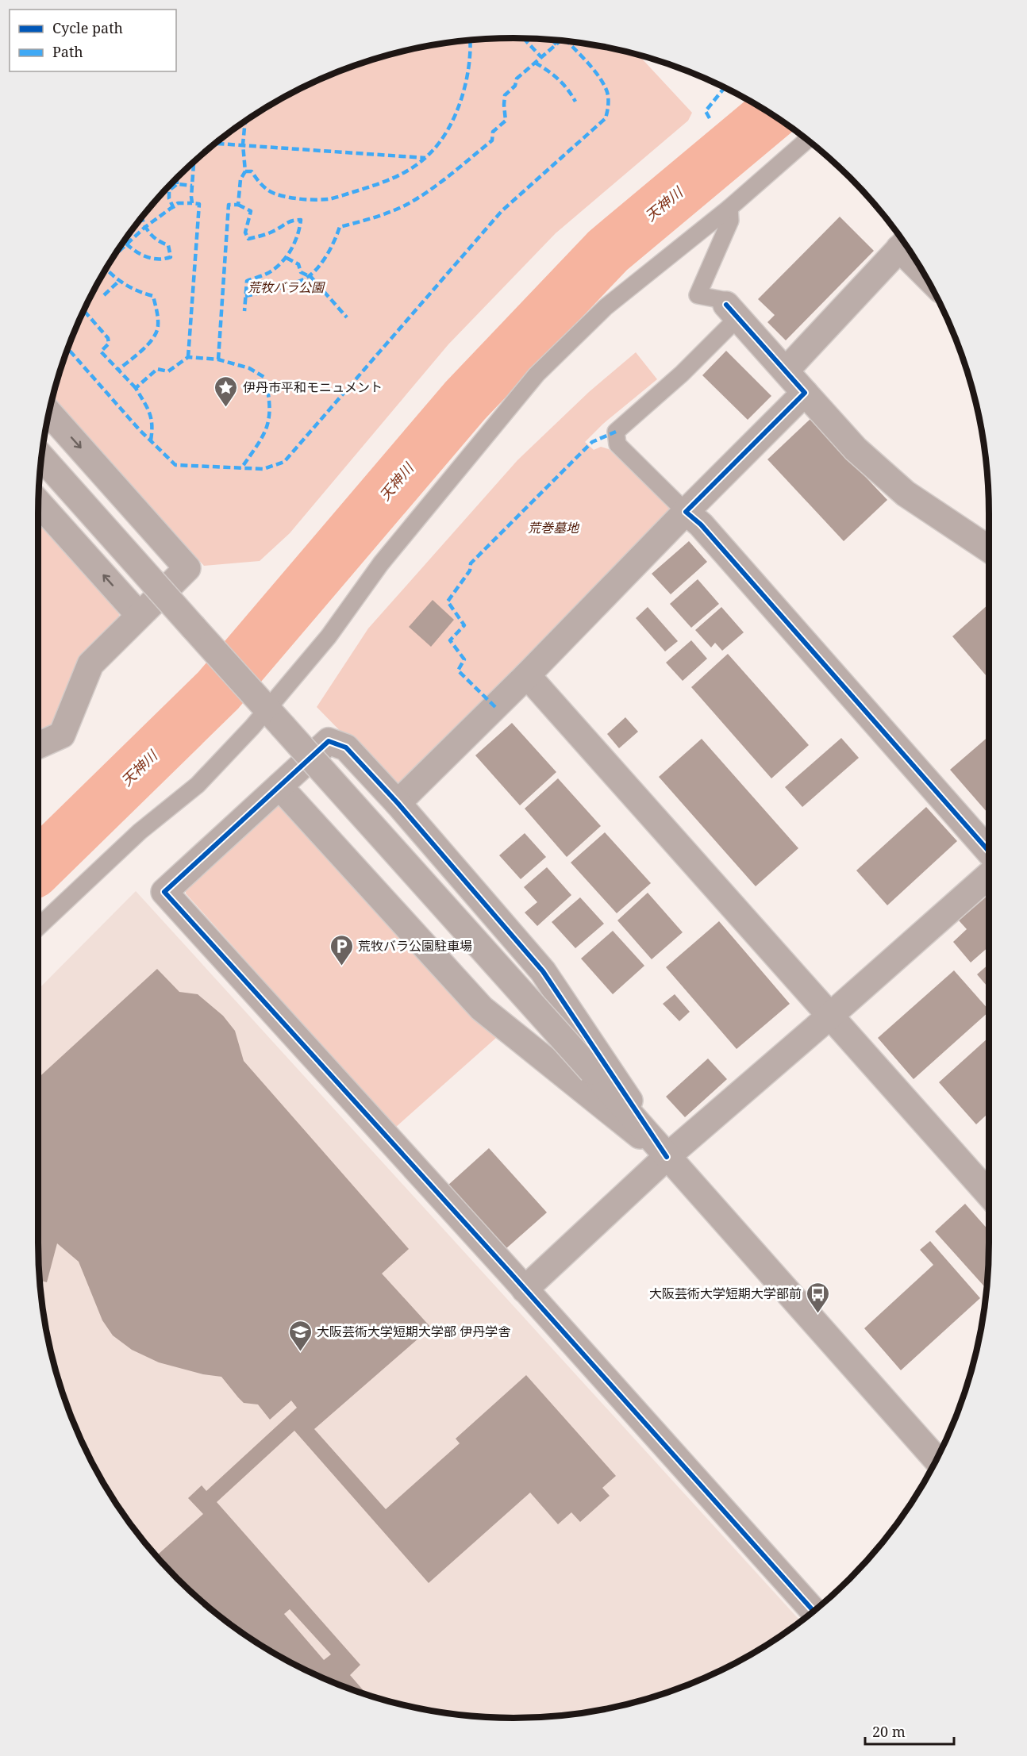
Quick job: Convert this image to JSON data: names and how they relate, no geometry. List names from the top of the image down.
{
  "water": ["天神川"],
  "parks": ["荒牧バラ公園", "荒巻墓地"],
  "places": {
    "place": ["伊丹市平和モニュメント"],
    "parking": ["荒牧バラ公園駐車場"],
    "bus stop": ["大阪芸術大学短期大学部前"],
    "school or university": ["大阪芸術大学短期大学部 伊丹学舎"]
  },
  "legend": ["Cycle path", "Path"],
  "scale_bar": "20 m"
}
